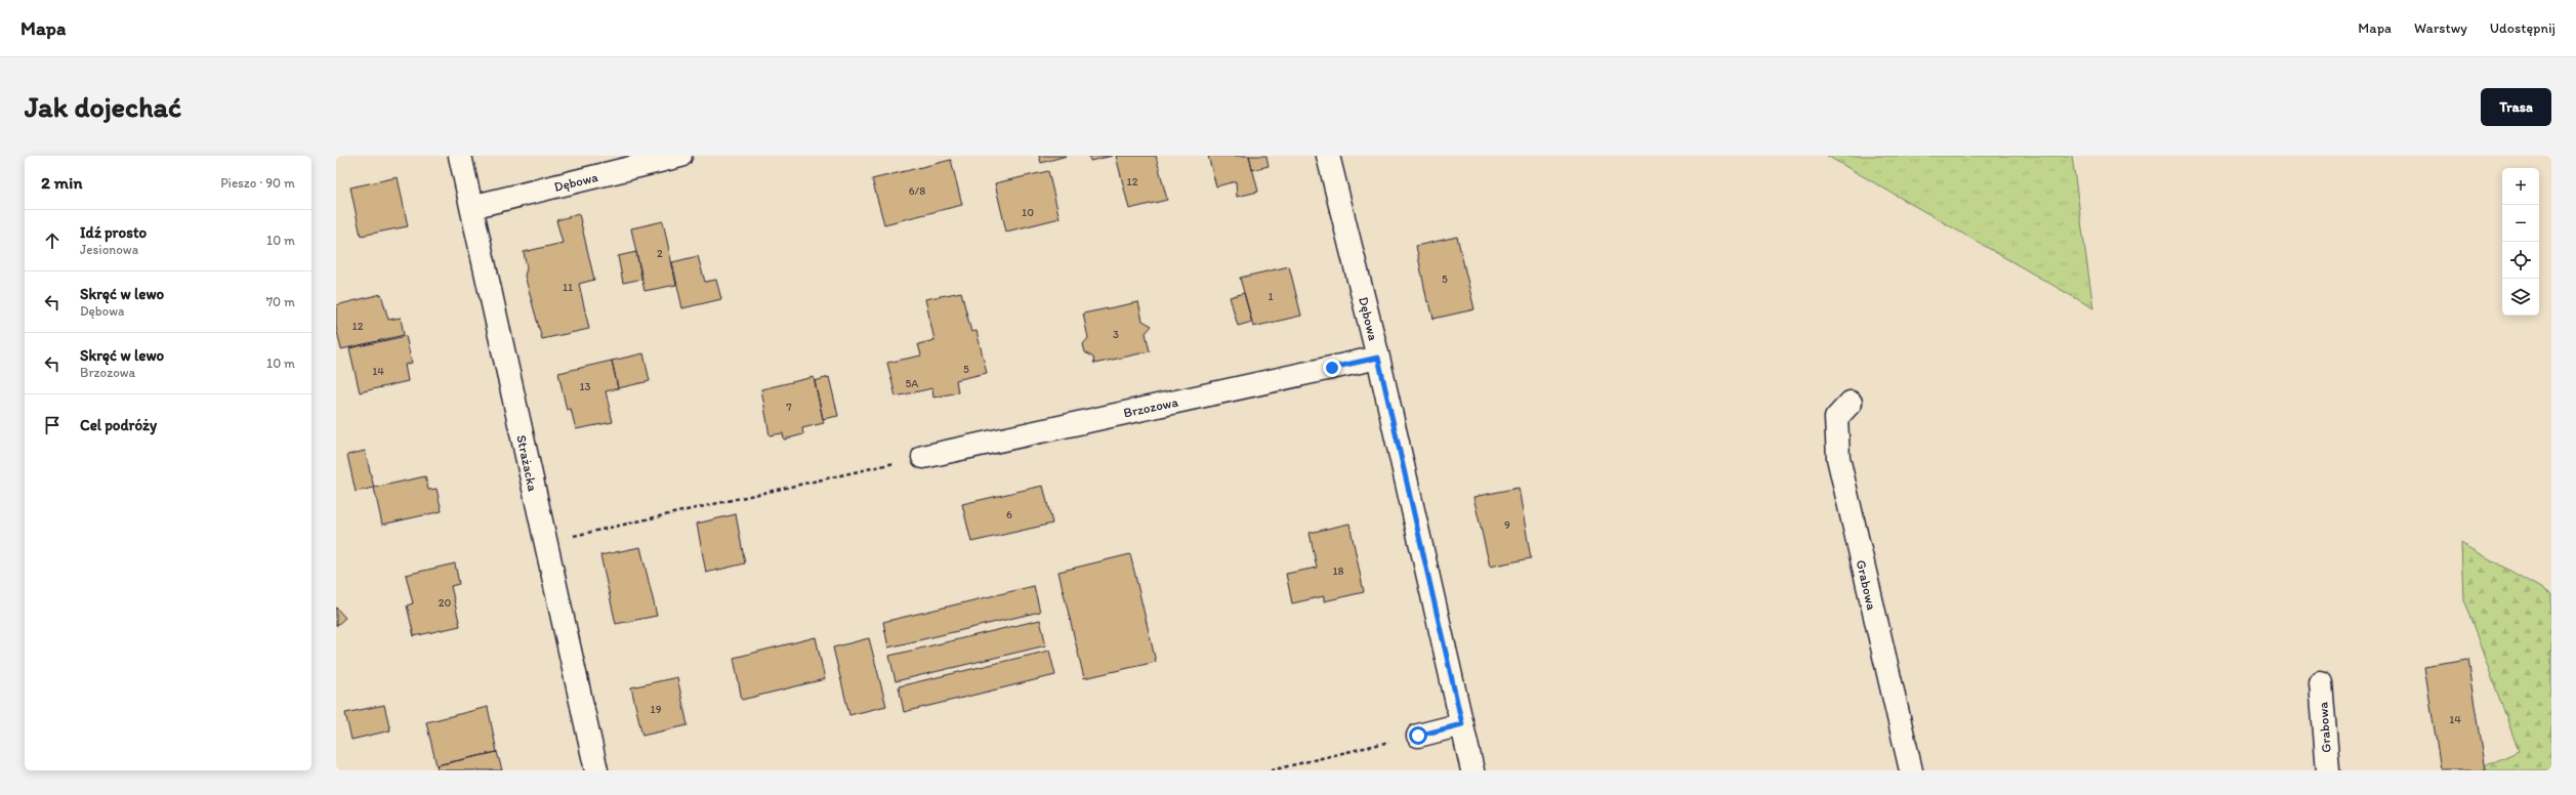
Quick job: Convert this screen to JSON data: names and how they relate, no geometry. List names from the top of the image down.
{
  "streets": {
    "street": [
      "Dębowa",
      "Brzozowa",
      "Strażacka",
      "Grabowa"
    ]
  },
  "crossings": [
    ["Dębowa", "Brzozowa"],
    ["Dębowa", "Strażacka"]
  ],
  "house_numbers": [
    "12",
    "6/8",
    "10",
    "2",
    "5",
    "11",
    "1",
    "12",
    "3",
    "5",
    "14",
    "5A",
    "13",
    "7",
    "6",
    "9",
    "18",
    "20",
    "19",
    "14"
  ],
  "page": {
    "header": "Mapa",
    "nav": ["Mapa", "Warstwy", "Udostępnij"],
    "buttons": "Trasa",
    "title": "Jak dojechać",
    "heading": ["2 min", "Pieszo · 90 m"],
    "map_buttons": ["+", "−"],
    "list": [
      ["Idź prosto", "Jesionowa", "10 m"],
      ["Skręć w lewo", "Dębowa", "70 m"],
      ["Skręć w lewo", "Brzozowa", "10 m"],
      "Cel podróży"
    ]
  }
}
